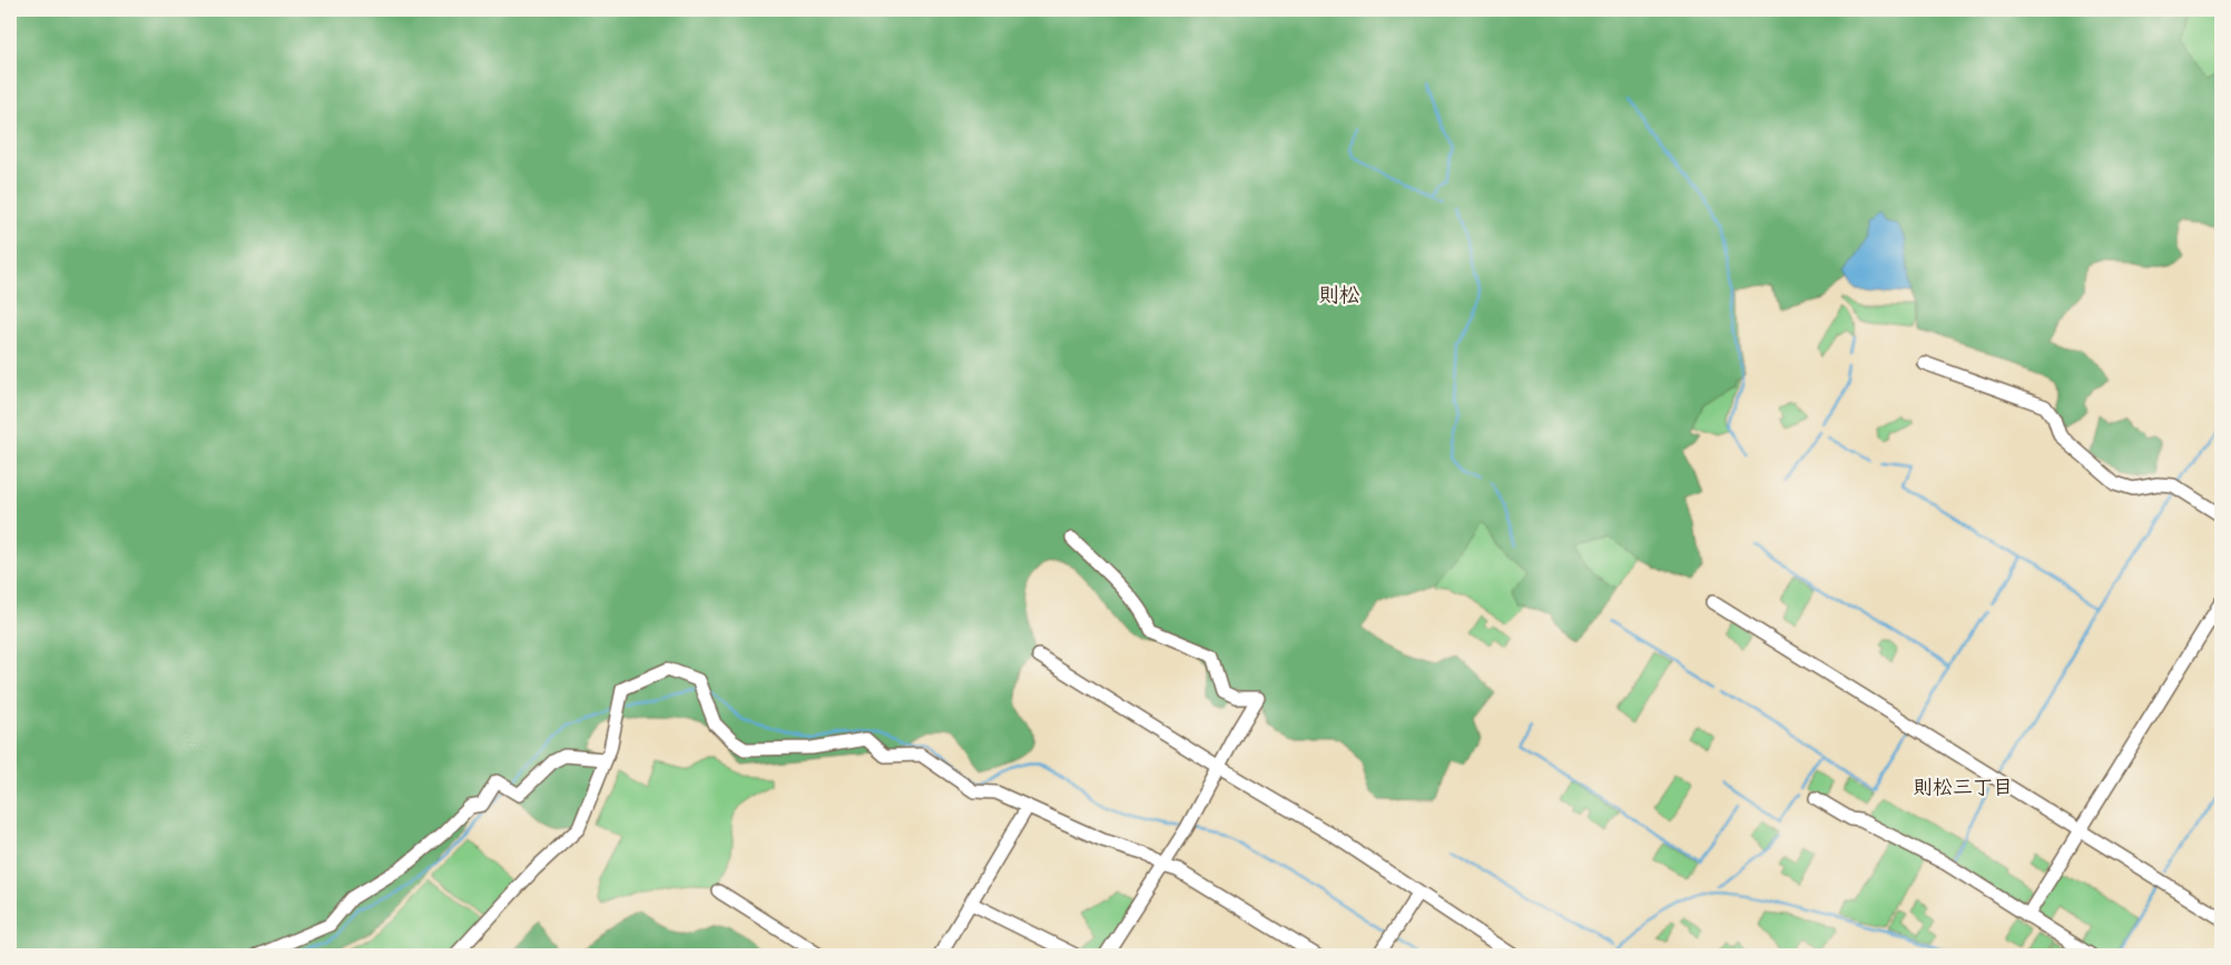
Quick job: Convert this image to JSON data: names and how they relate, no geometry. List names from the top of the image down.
{
  "districts": ["則松", "則松三丁目"]
}
